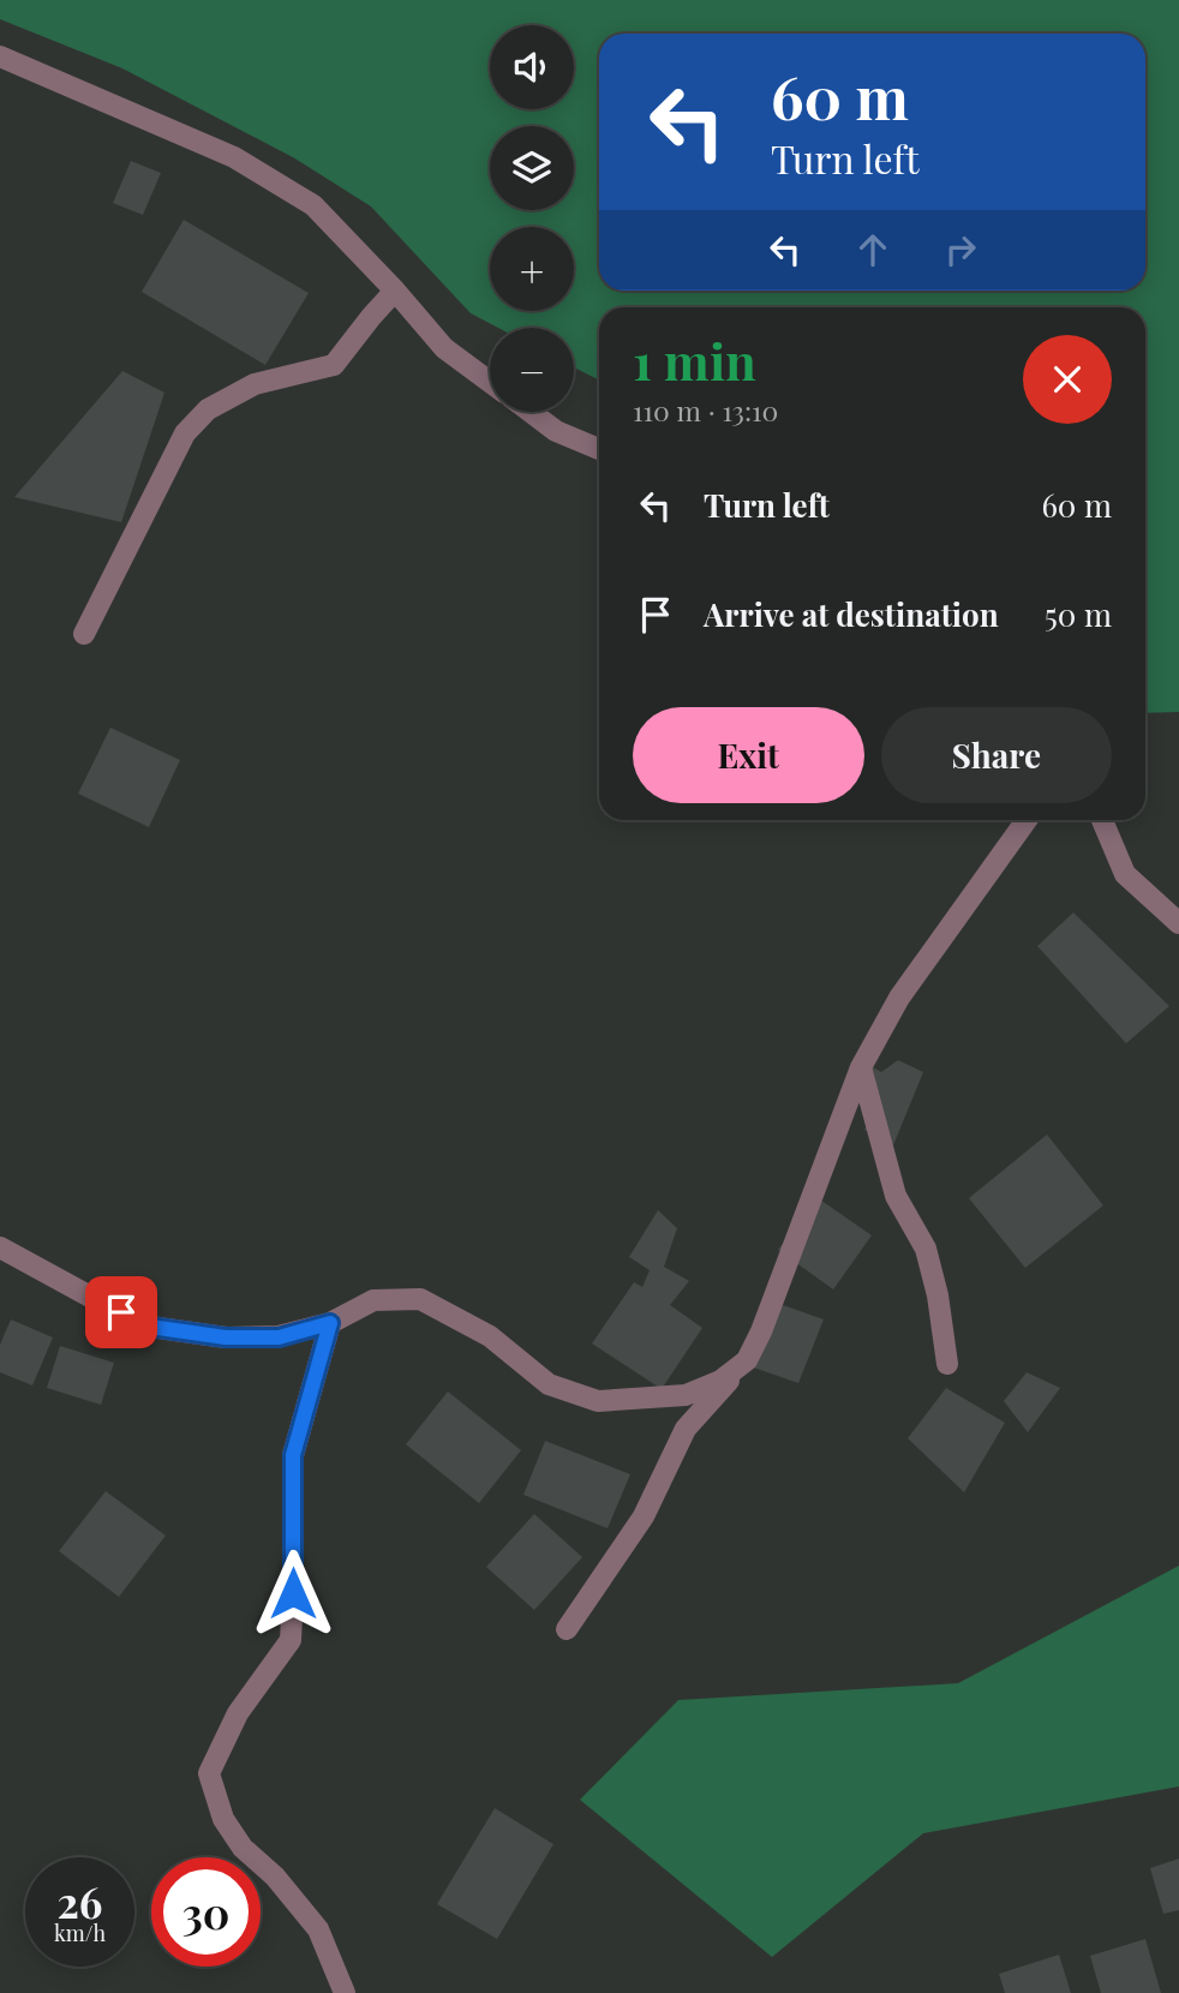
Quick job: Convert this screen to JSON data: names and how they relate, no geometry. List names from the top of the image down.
{
  "page": {
    "map_buttons": ["+", "−"],
    "turn": ["60 m", "Turn left"],
    "heading": ["1 min", "110 m · 13:10"],
    "list": [
      {
        "name": "Turn left",
        "value": "60 m"
      },
      {
        "name": "Arrive at destination",
        "value": "50 m"
      }
    ],
    "buttons": ["Exit", "Share"],
    "speed": "26 km/h",
    "limit": "30"
  }
}
